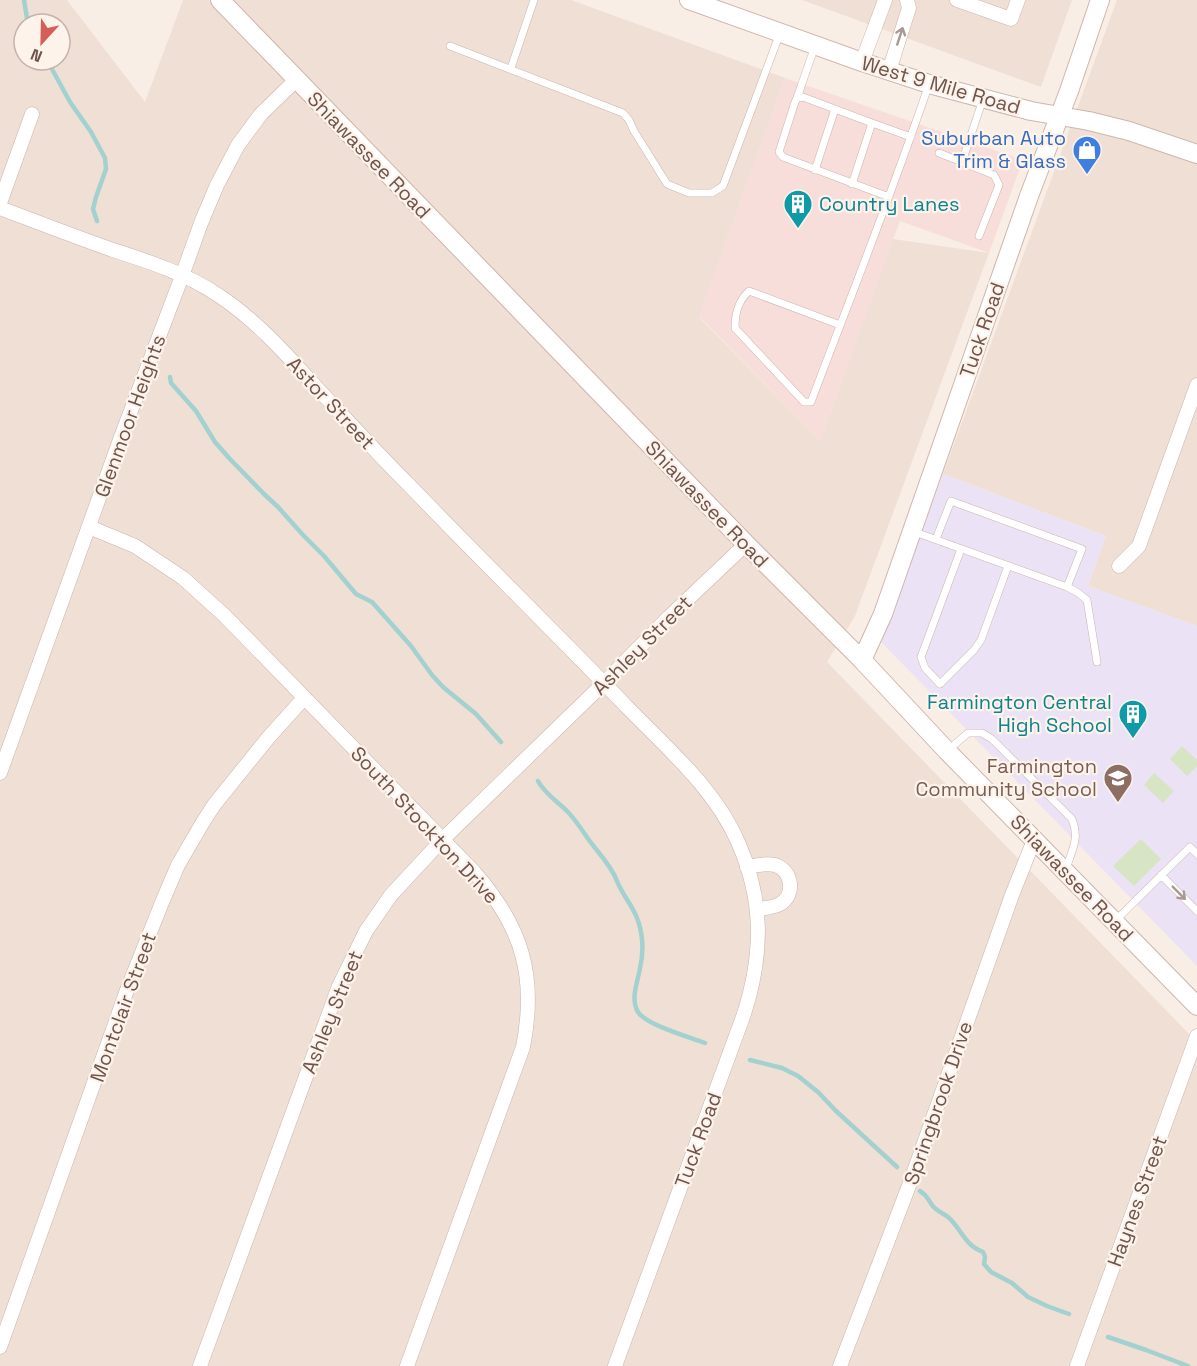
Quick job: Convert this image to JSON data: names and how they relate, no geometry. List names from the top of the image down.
{
  "streets": {
    "street": [
      "West 9 Mile Road",
      "Shiawassee Road",
      "Tuck Road",
      "Astor Street",
      "Glenmoor Heights",
      "Ashley Street",
      "South Stockton Drive",
      "Montclair Street",
      "Springbrook Drive",
      "Haynes Street"
    ]
  },
  "crossings": [
    ["West 9 Mile Road", "Tuck Road"],
    ["Shiawassee Road", "Tuck Road"],
    ["Shiawassee Road", "Glenmoor Heights"],
    ["Shiawassee Road", "Ashley Street"],
    ["Shiawassee Road", "Springbrook Drive"],
    ["Tuck Road", "Astor Street"],
    ["Tuck Road", "Ashley Street"],
    ["Astor Street", "Glenmoor Heights"],
    ["Astor Street", "Ashley Street"],
    ["Glenmoor Heights", "South Stockton Drive"],
    ["Ashley Street", "South Stockton Drive"],
    ["South Stockton Drive", "Montclair Street"]
  ],
  "places": {
    "shop": ["Suburban Auto Trim & Glass"],
    "building": ["Country Lanes", "Farmington Central High School"],
    "school or university": ["Farmington Community School"]
  },
  "north": "bottom"
}
